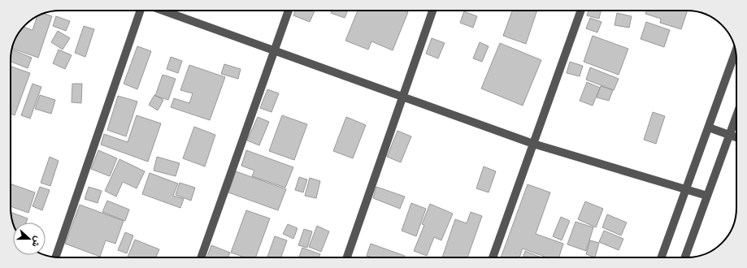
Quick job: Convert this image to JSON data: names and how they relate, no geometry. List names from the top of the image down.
{
  "north": "right"
}
